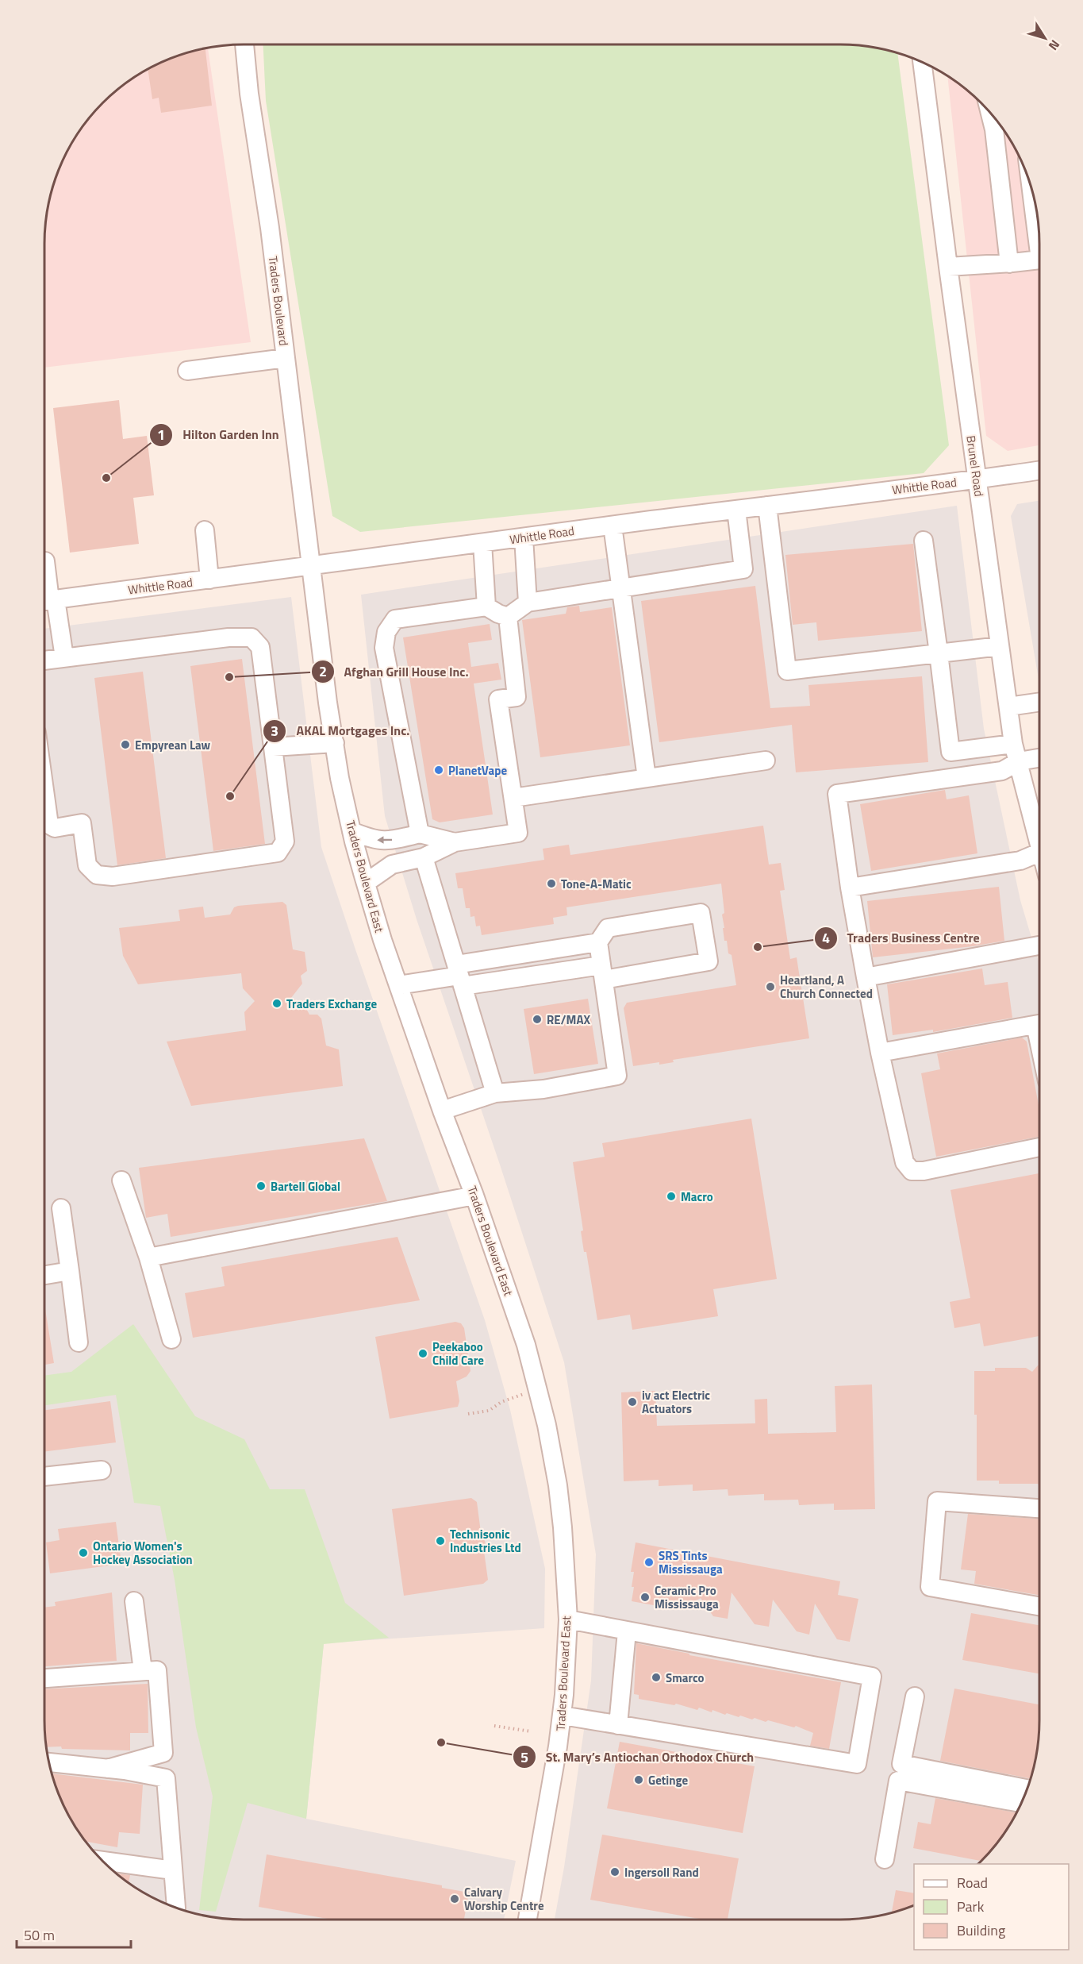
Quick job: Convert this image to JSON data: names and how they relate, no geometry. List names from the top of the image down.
{
  "streets": {
    "street": [
      "Traders Boulevard",
      "Brunel Road",
      "Whittle Road",
      "Traders Boulevard East"
    ]
  },
  "crossings": [
    ["Traders Boulevard", "Whittle Road"],
    ["Traders Boulevard", "Traders Boulevard East"],
    ["Brunel Road", "Whittle Road"],
    ["Whittle Road", "Traders Boulevard East"]
  ],
  "places": [
    "Hilton Garden Inn",
    "Afghan Grill House Inc.",
    "Empyrean Law",
    "PlanetVape",
    "AKAL Mortgages Inc.",
    "Tone-A-Matic",
    "Traders Business Centre",
    "Heartland, A Church Connected",
    "Traders Exchange",
    "RE/MAX",
    "Bartell Global",
    "Macro",
    "Peekaboo Child Care",
    "iv act Electric Actuators",
    "Technisonic Industries Ltd",
    "Ontario Women's Hockey Association",
    "SRS Tints Mississauga",
    "Ceramic Pro Mississauga",
    "Smarco",
    "St. Mary’s Antiochan Orthodox Church",
    "Getinge",
    "Ingersoll Rand",
    "Calvary Worship Centre"
  ],
  "legend": ["Road", "Park", "Building"],
  "scale_bar": "50 m",
  "north": "bottom right"
}
